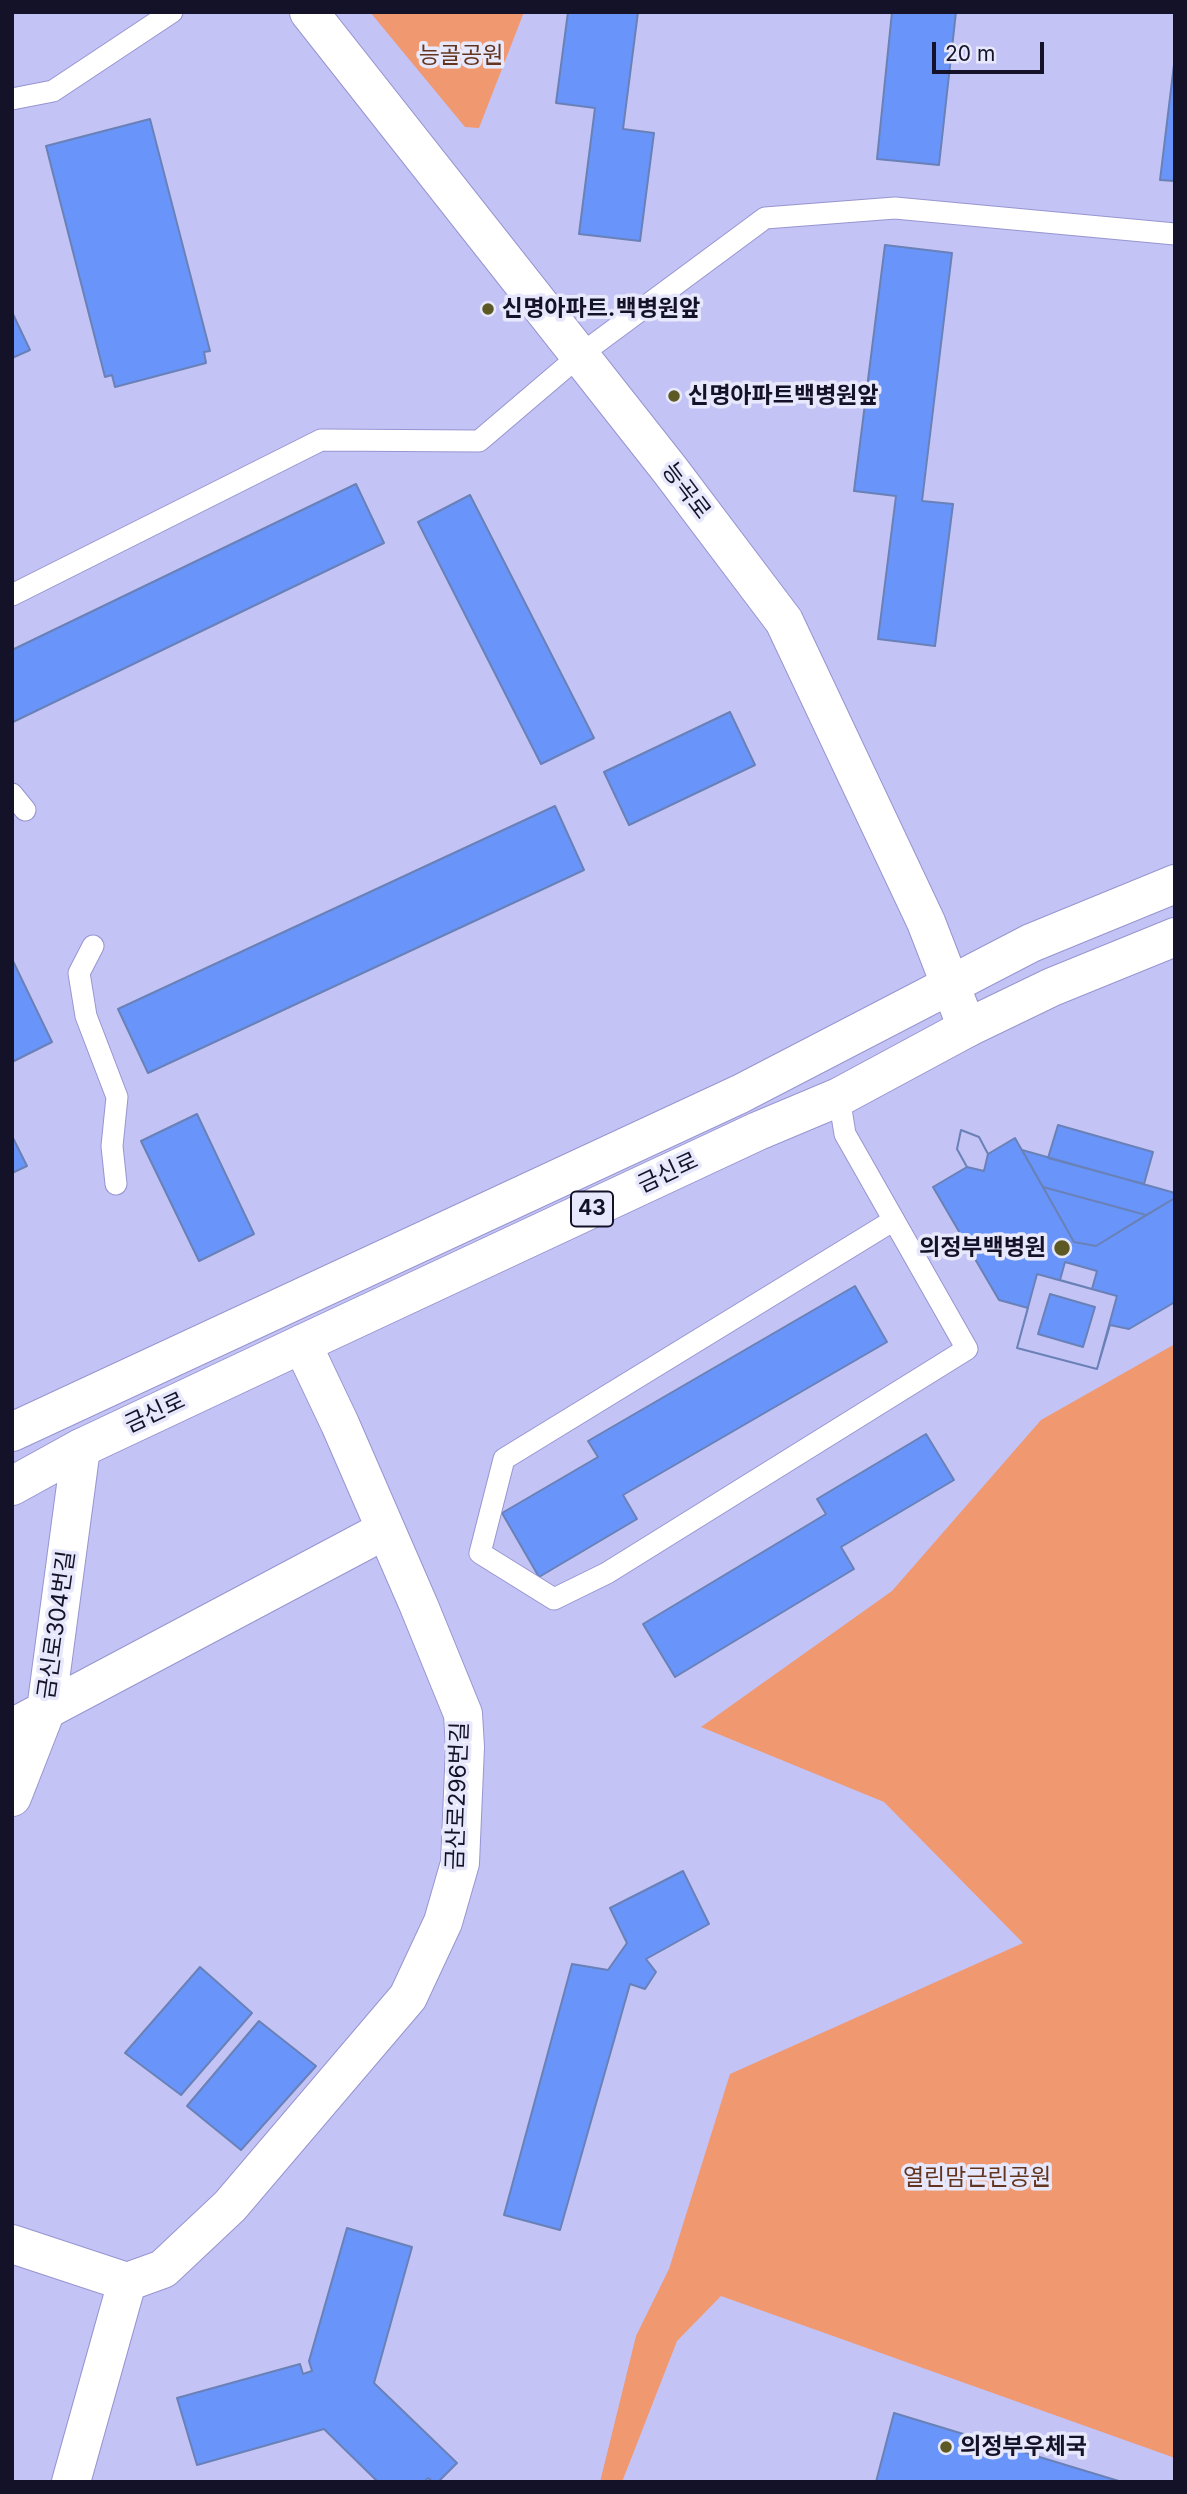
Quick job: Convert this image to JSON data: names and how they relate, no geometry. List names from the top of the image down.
{
  "streets": {
    "street": [
      "능곡로",
      "금신로",
      "43",
      "금신로304번길",
      "금산로296번길"
    ]
  },
  "crossings": [
    ["능곡로", "금신로"],
    ["금신로", "금신로304번길"],
    ["금신로", "금산로296번길"]
  ],
  "parks": ["능골공원", "열린맘근린공원"],
  "places": [
    "신명아파트.백병원앞",
    "신명아파트백병원앞",
    "의정부백병원",
    "의정부우체국"
  ],
  "scale_bar": "20 m"
}
